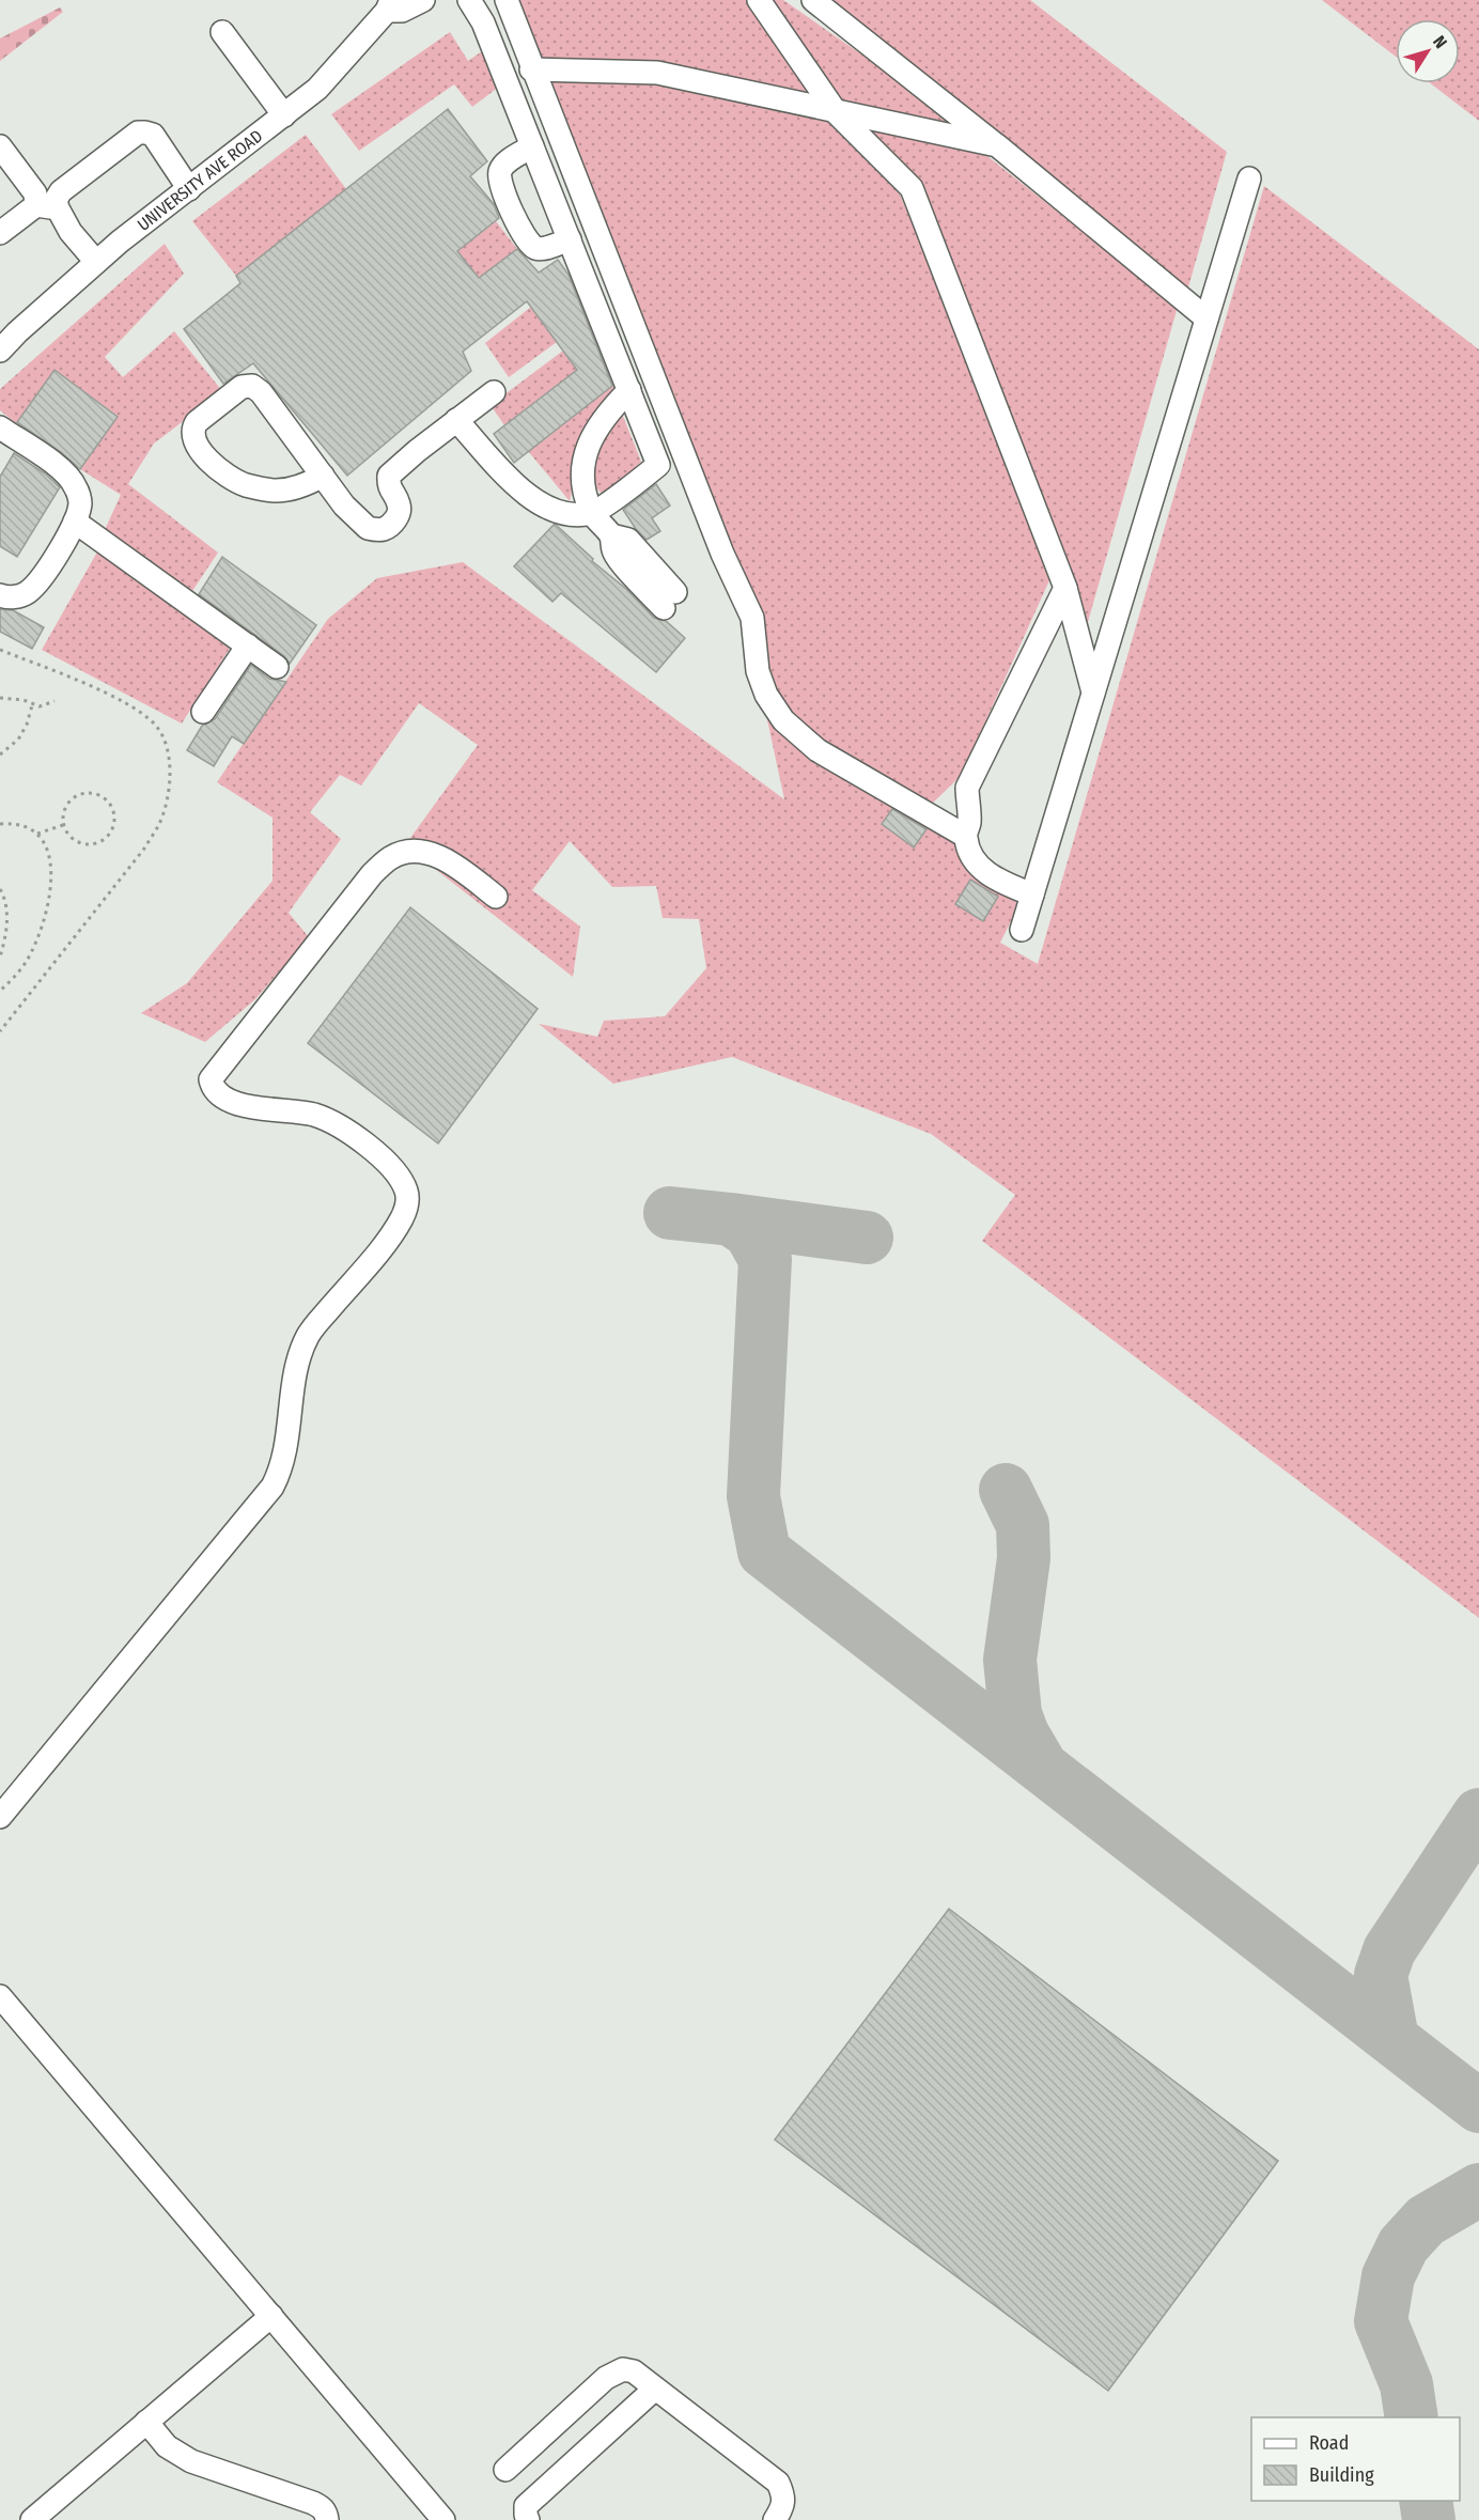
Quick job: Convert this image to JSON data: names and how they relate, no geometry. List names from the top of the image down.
{
  "streets": {
    "street": ["UNIVERSITY AVE ROAD"]
  },
  "legend": ["Road", "Building"],
  "north": "top right"
}
